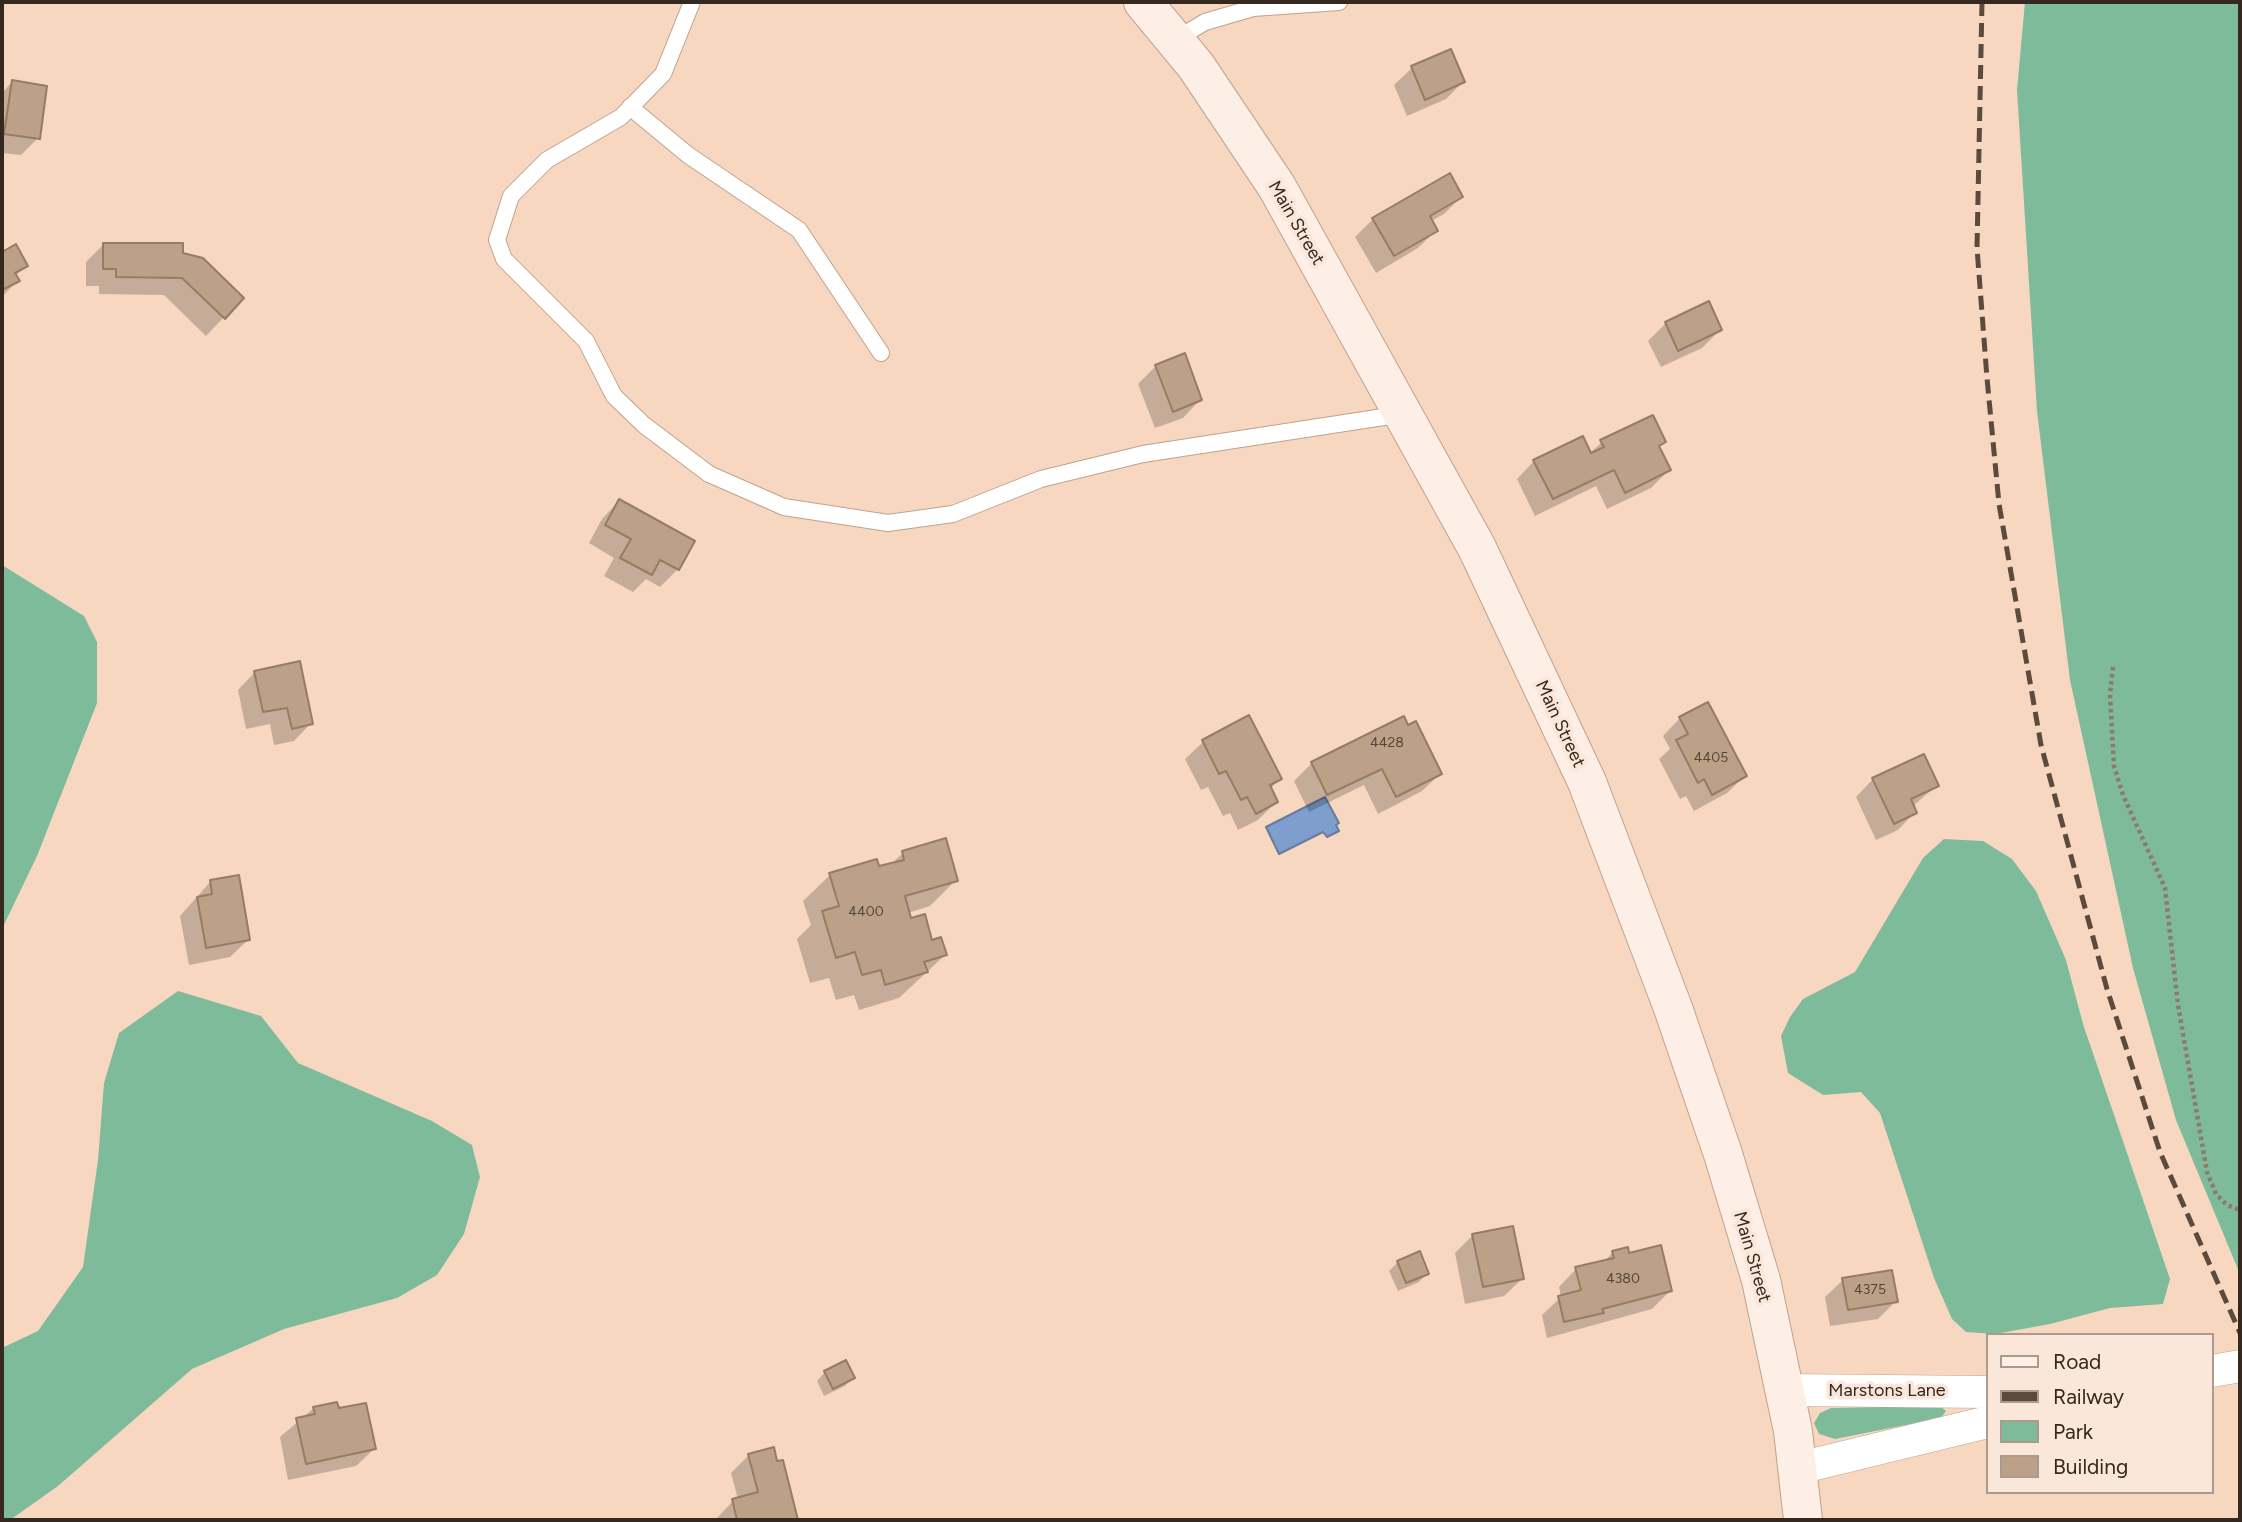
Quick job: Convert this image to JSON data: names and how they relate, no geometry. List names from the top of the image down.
{
  "streets": {
    "main road": ["Main Street"],
    "street": ["Marstons Lane"]
  },
  "crossings": [
    ["Main Street", "Marstons Lane"]
  ],
  "house_numbers": [
    "4428",
    "4405",
    "4400",
    "4380",
    "4375"
  ],
  "legend": [
    "Road",
    "Railway",
    "Park",
    "Building"
  ]
}
